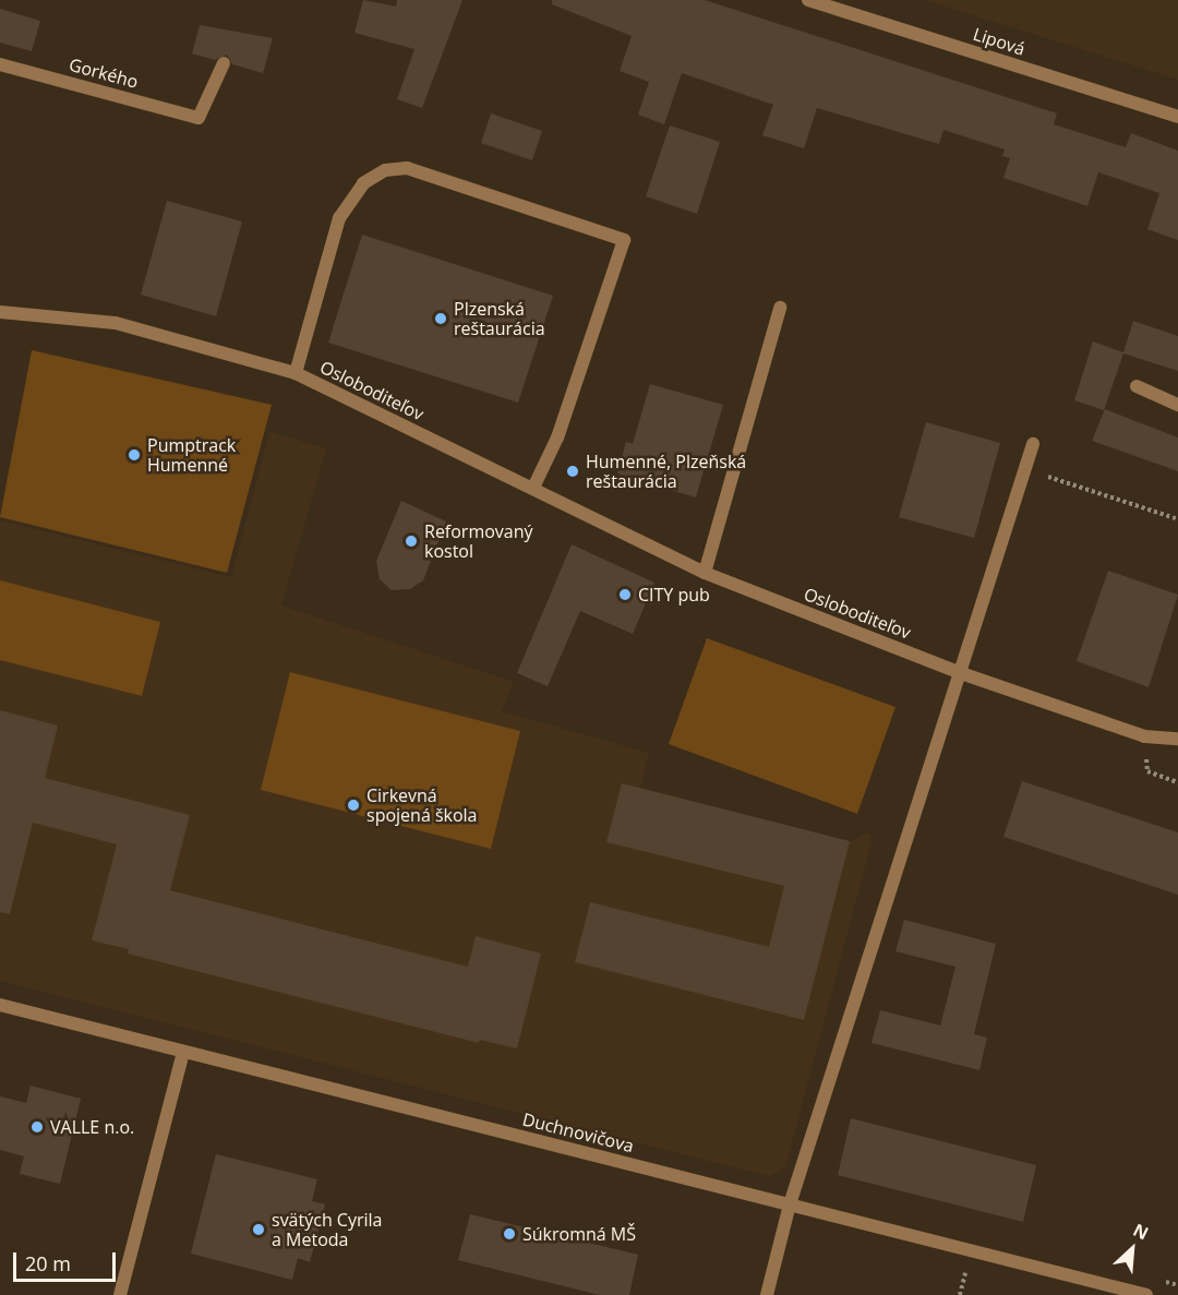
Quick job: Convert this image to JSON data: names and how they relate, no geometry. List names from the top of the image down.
{
  "streets": {
    "street": [
      "Lipová",
      "Gorkého",
      "Osloboditeľov",
      "Duchnovičova"
    ]
  },
  "places": [
    "Plzenská reštaurácia",
    "Pumptrack Humenné",
    "Humenné, Plzeňská reštaurácia",
    "Reformovaný kostol",
    "CITY pub",
    "Cirkevná spojená škola",
    "VALLE n.o.",
    "svätých Cyrila a Metoda",
    "Súkromná MŠ"
  ],
  "scale_bar": "20 m",
  "north": "top right"
}
